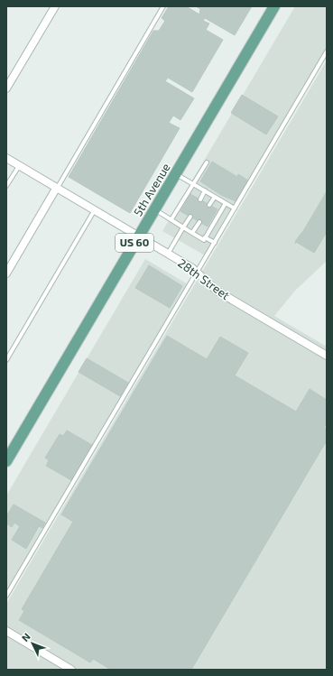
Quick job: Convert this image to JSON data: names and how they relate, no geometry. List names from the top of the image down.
{
  "streets": {
    "main road": ["5th Avenue", "US 60"],
    "street": ["28th Street"]
  },
  "crossings": [
    ["5th Avenue", "28th Street"]
  ],
  "north": "top left"
}
